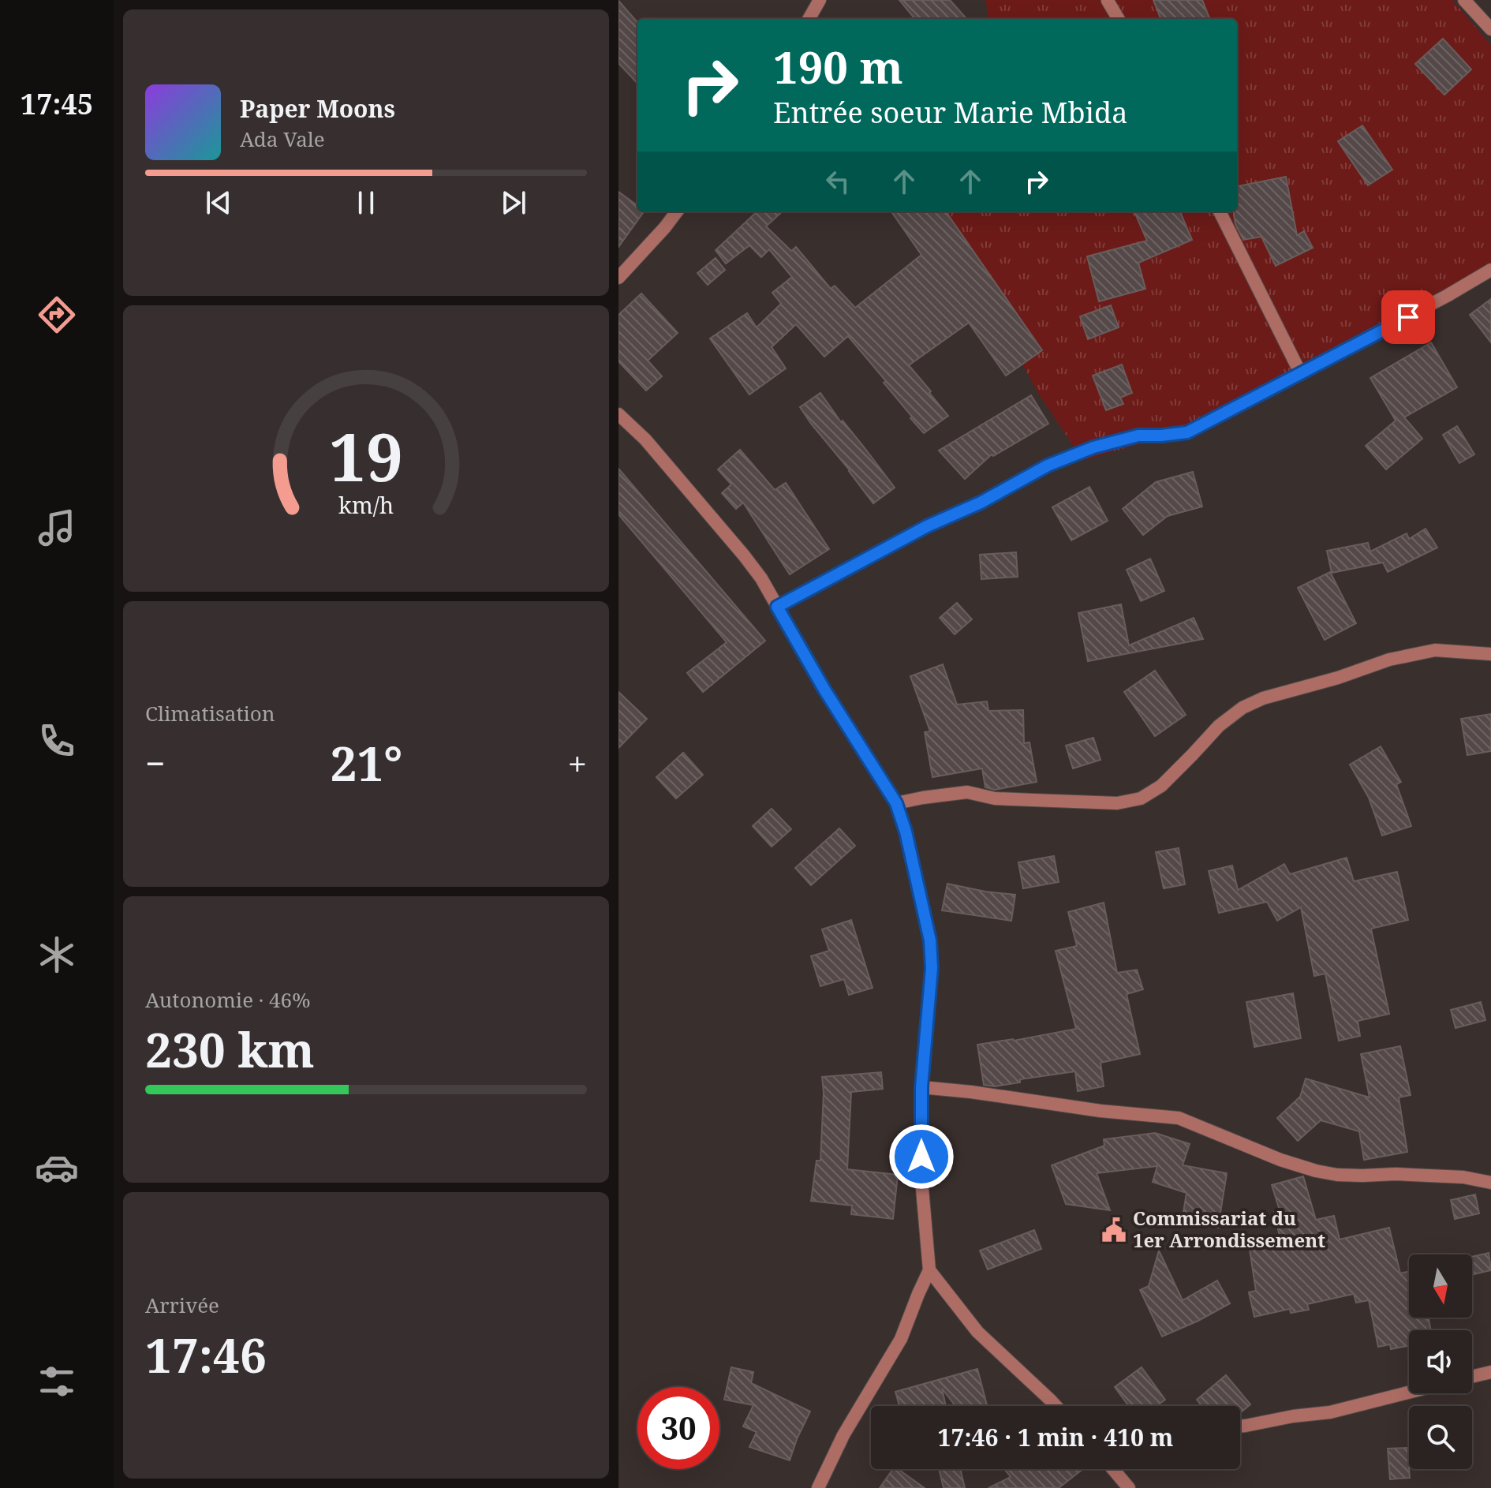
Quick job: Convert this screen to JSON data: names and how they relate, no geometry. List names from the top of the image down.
{
  "places": {
    "public building": ["Commissariat du 1er Arrondissement"]
  },
  "north": "bottom",
  "page": {
    "tabs": "17:45",
    "turn": ["190 m", "Entrée soeur Marie Mbida"],
    "song": ["Paper Moons", "Ada Vale"],
    "tile": [
      "Climatisation",
      ["Autonomie · 46%", "230 km"],
      ["Arrivée", "17:46"]
    ],
    "heat": ["−", "21°", "+"],
    "limit": "30",
    "trip": "17:46 · 1 min · 410 m",
    "gauge": ["19", "km/h"]
  }
}
